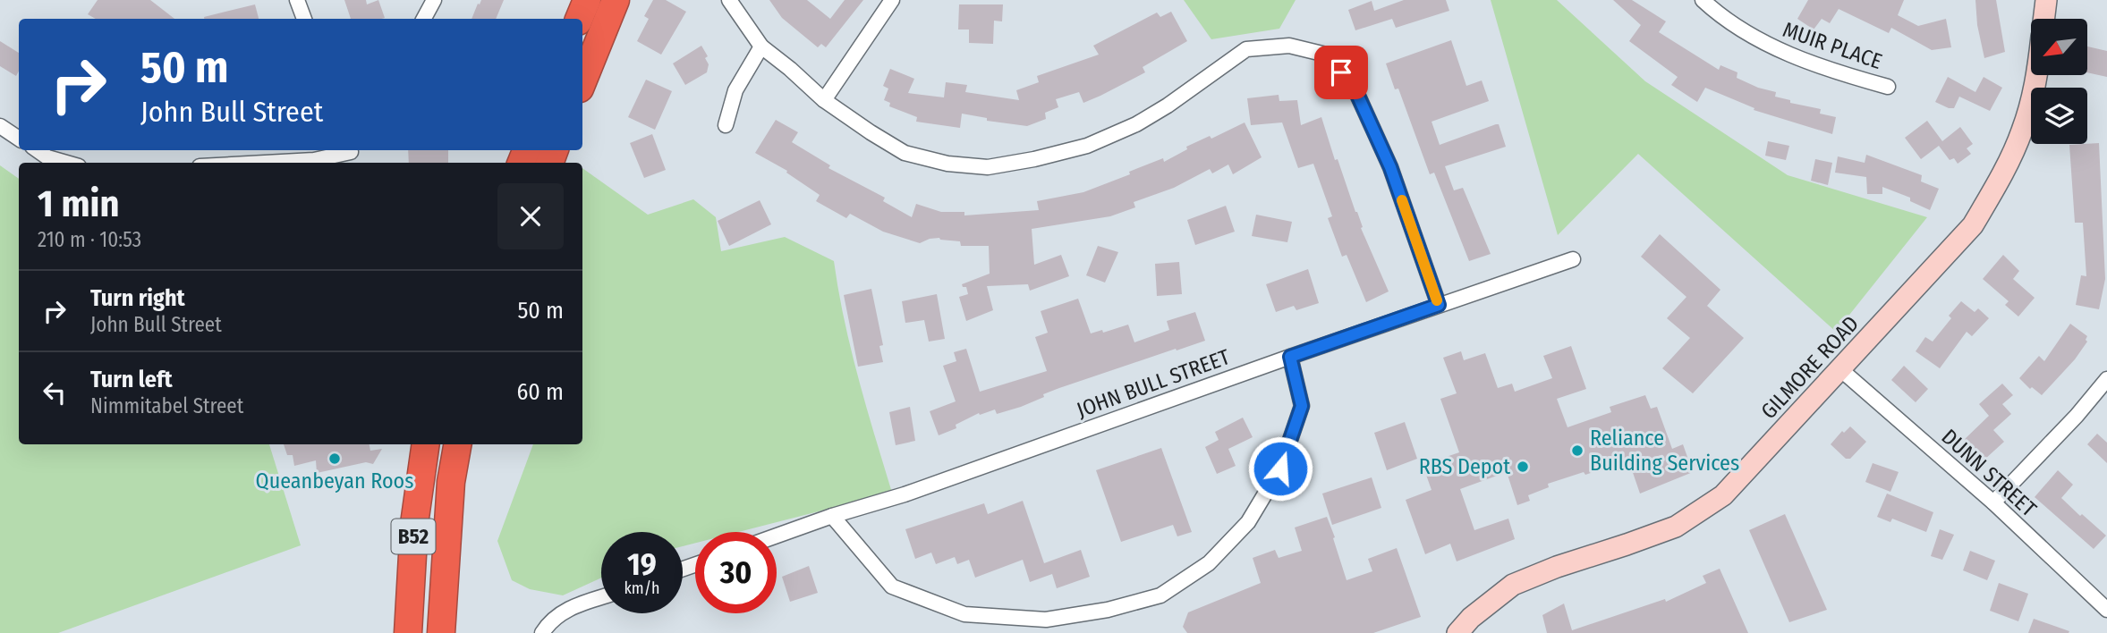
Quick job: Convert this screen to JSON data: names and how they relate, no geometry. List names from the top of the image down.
{
  "streets": {
    "highway": ["B52"],
    "street": [
      "MUIR PLACE",
      "GILMORE ROAD",
      "JOHN BULL STREET",
      "DUNN STREET"
    ]
  },
  "crossings": [
    ["GILMORE ROAD", "DUNN STREET"]
  ],
  "places": ["Reliance Building Services", "Queanbeyan Roos", "RBS Depot"],
  "north": "bottom left",
  "page": {
    "turn": ["50 m", "John Bull Street"],
    "heading": ["1 min", "210 m · 10:53"],
    "list": [
      {
        "name": "Turn right",
        "note": "John Bull Street",
        "value": "50 m"
      },
      {
        "name": "Turn left",
        "note": "Nimmitabel Street",
        "value": "60 m"
      }
    ],
    "speed": "19 km/h",
    "limit": "30"
  }
}
